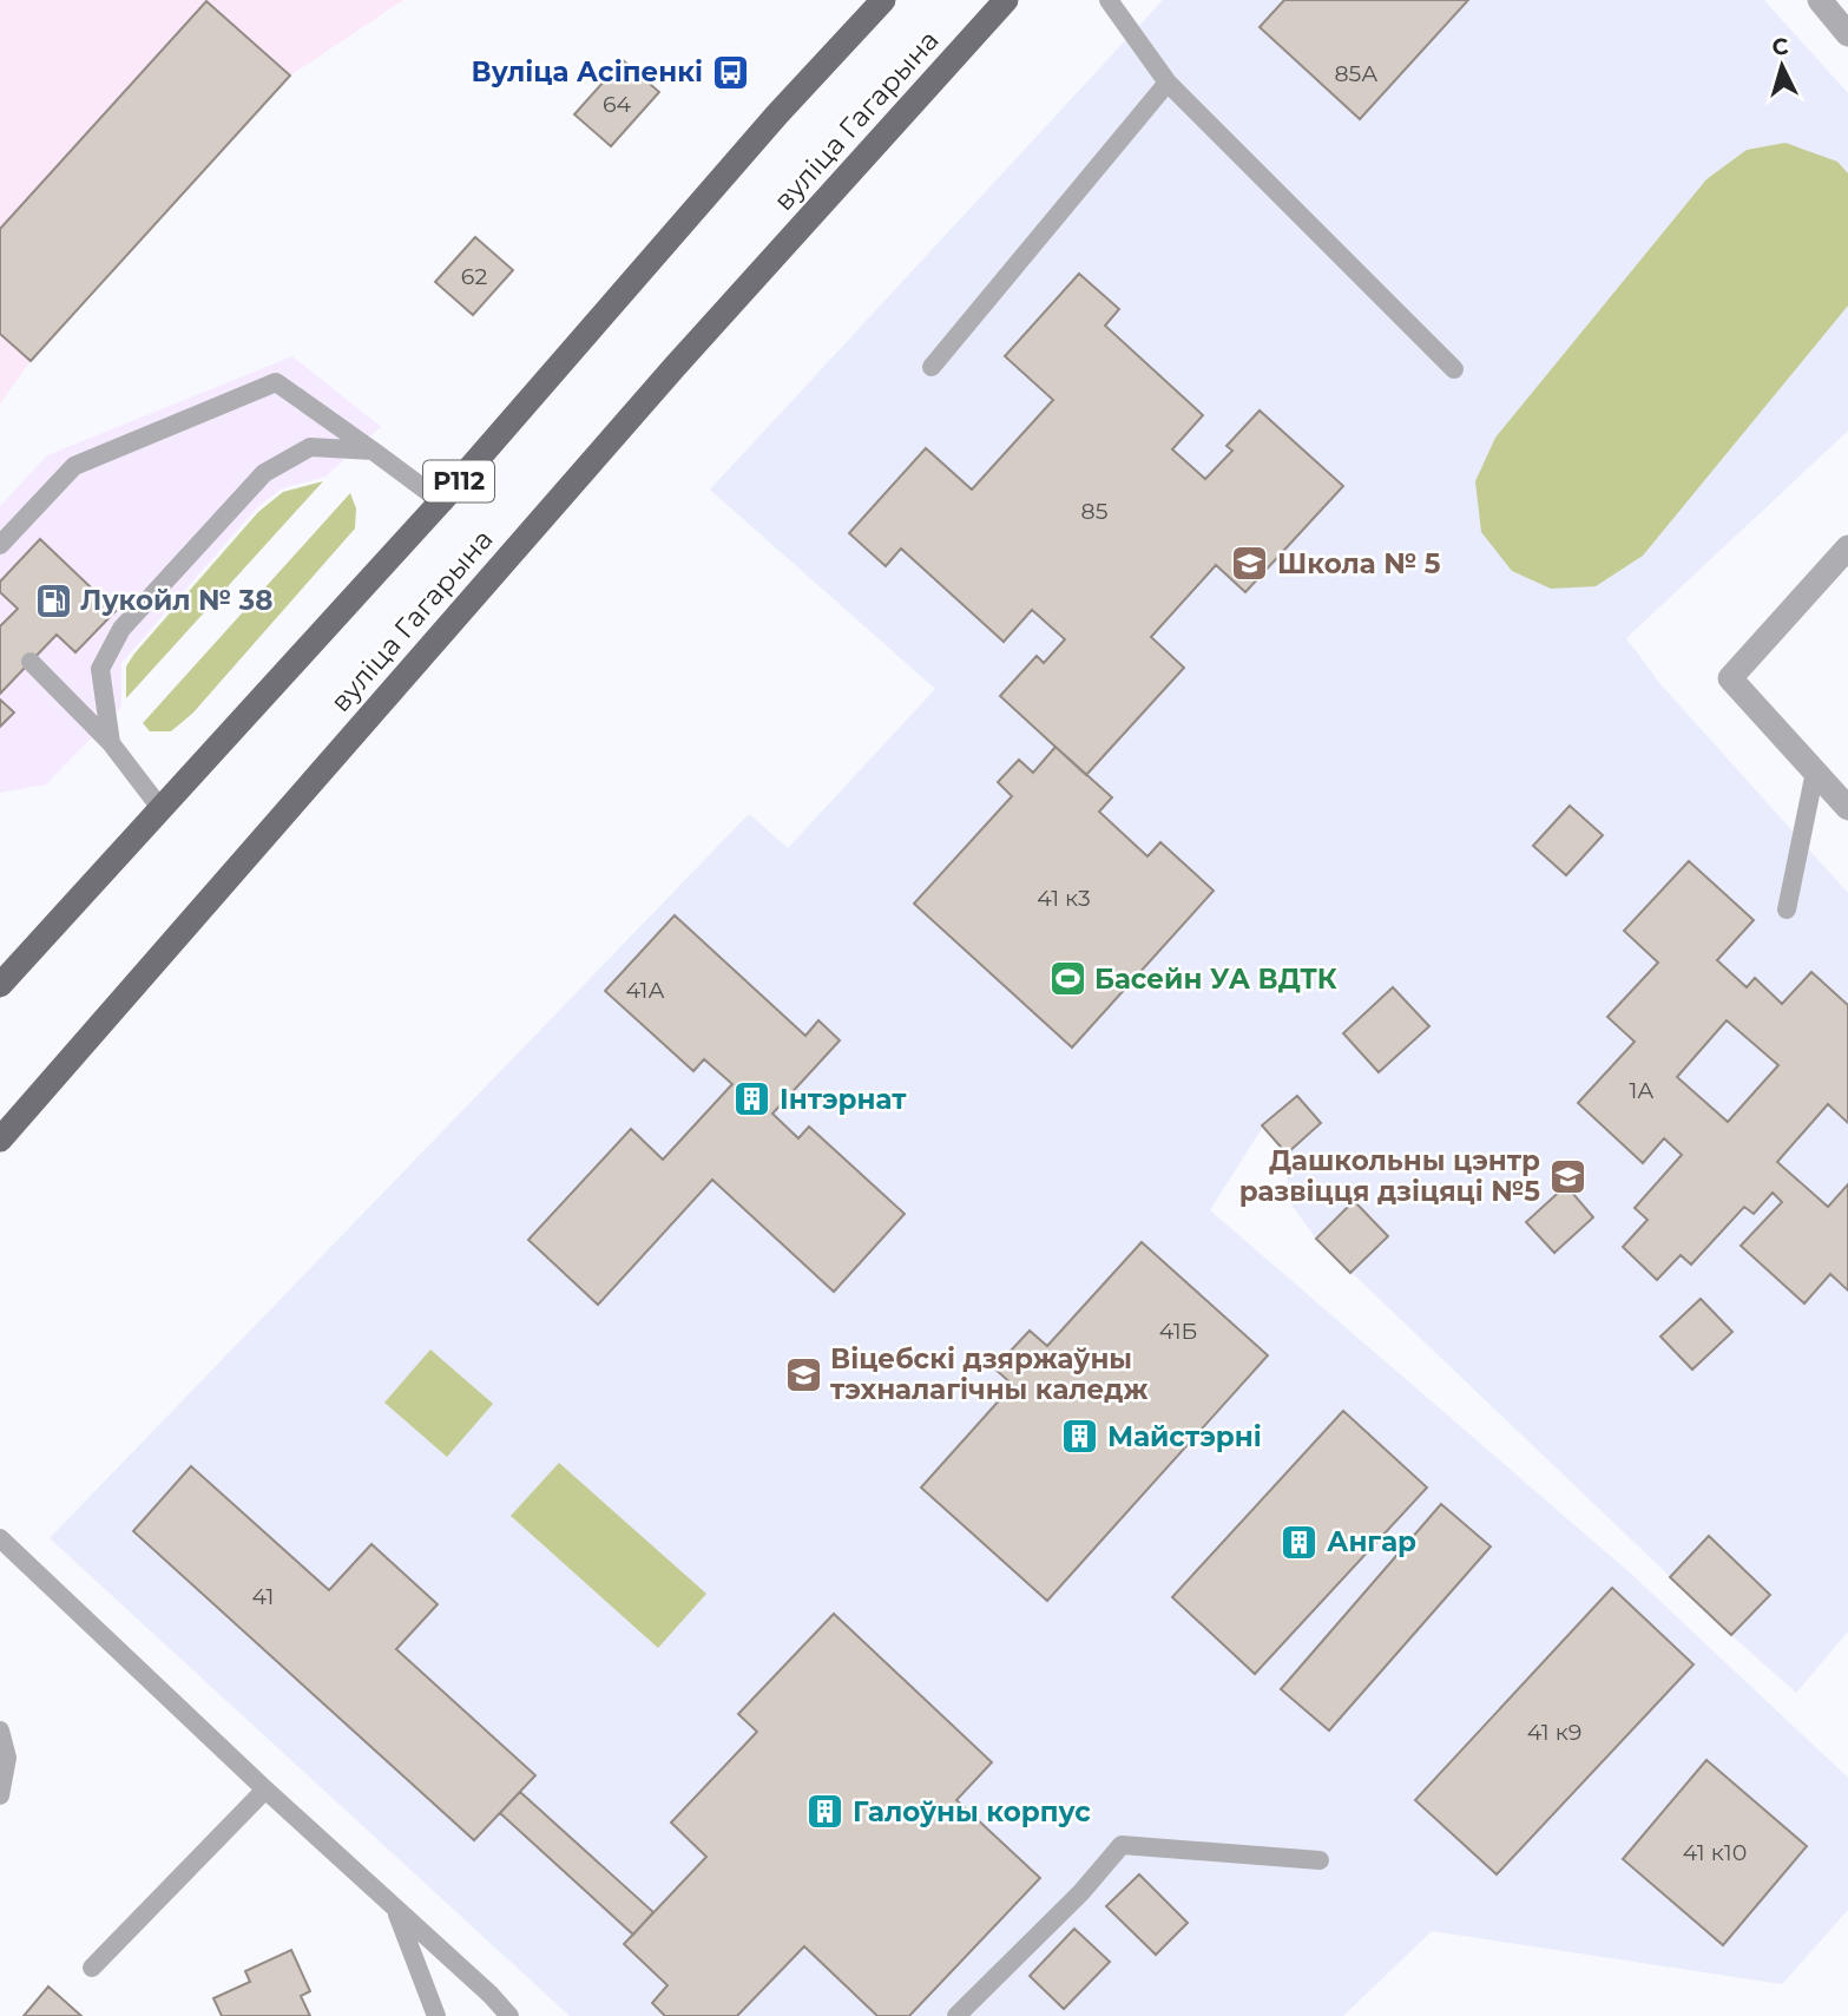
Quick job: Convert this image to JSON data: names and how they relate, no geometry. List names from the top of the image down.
{
  "streets": {
    "main road": ["вуліца Гагарына", "Р112"]
  },
  "places": {
    "bus stop": ["Вуліца Асіпенкі"],
    "school or university": ["Школа № 5", "Дашкольны цэнтр развіцця дзіцяці №5", "Віцебскі дзяржаўны тэхналагічны каледж"],
    "fuel station": ["Лукойл № 38"],
    "sports": ["Басейн УА ВДТК"],
    "building": [
      "Інтэрнат",
      "Майстэрні",
      "Ангар",
      "Галоўны корпус"
    ]
  },
  "house_numbers": [
    "85А",
    "64",
    "62",
    "85",
    "41 к3",
    "41А",
    "1А",
    "41Б",
    "41",
    "41 к9",
    "41 к10"
  ],
  "north": "top"
}
